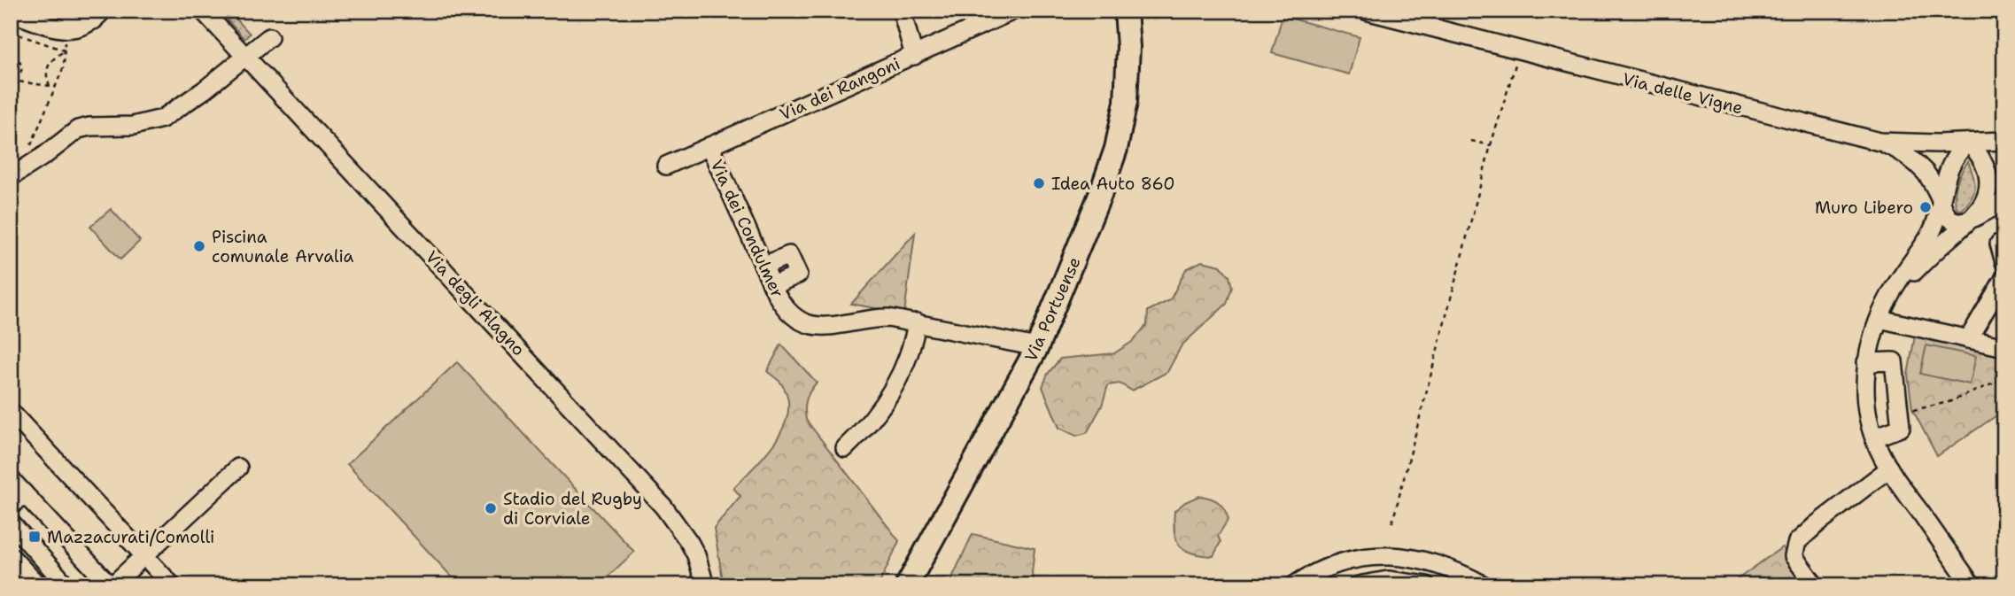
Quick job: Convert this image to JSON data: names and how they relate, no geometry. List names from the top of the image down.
{
  "streets": {
    "main road": ["Via Portuense"],
    "street": [
      "Via dei Rangoni",
      "Via delle Vigne",
      "Via dei Condulmer",
      "Via degli Alagno"
    ]
  },
  "crossings": [
    ["Via dei Rangoni", "Via dei Condulmer"]
  ],
  "places": {
    "other": [
      "Idea Auto 860",
      "Muro Libero",
      "Piscina comunale Arvalia",
      "Stadio del Rugby di Corviale"
    ],
    "transit": ["Mazzacurati/Comolli"]
  }
}
